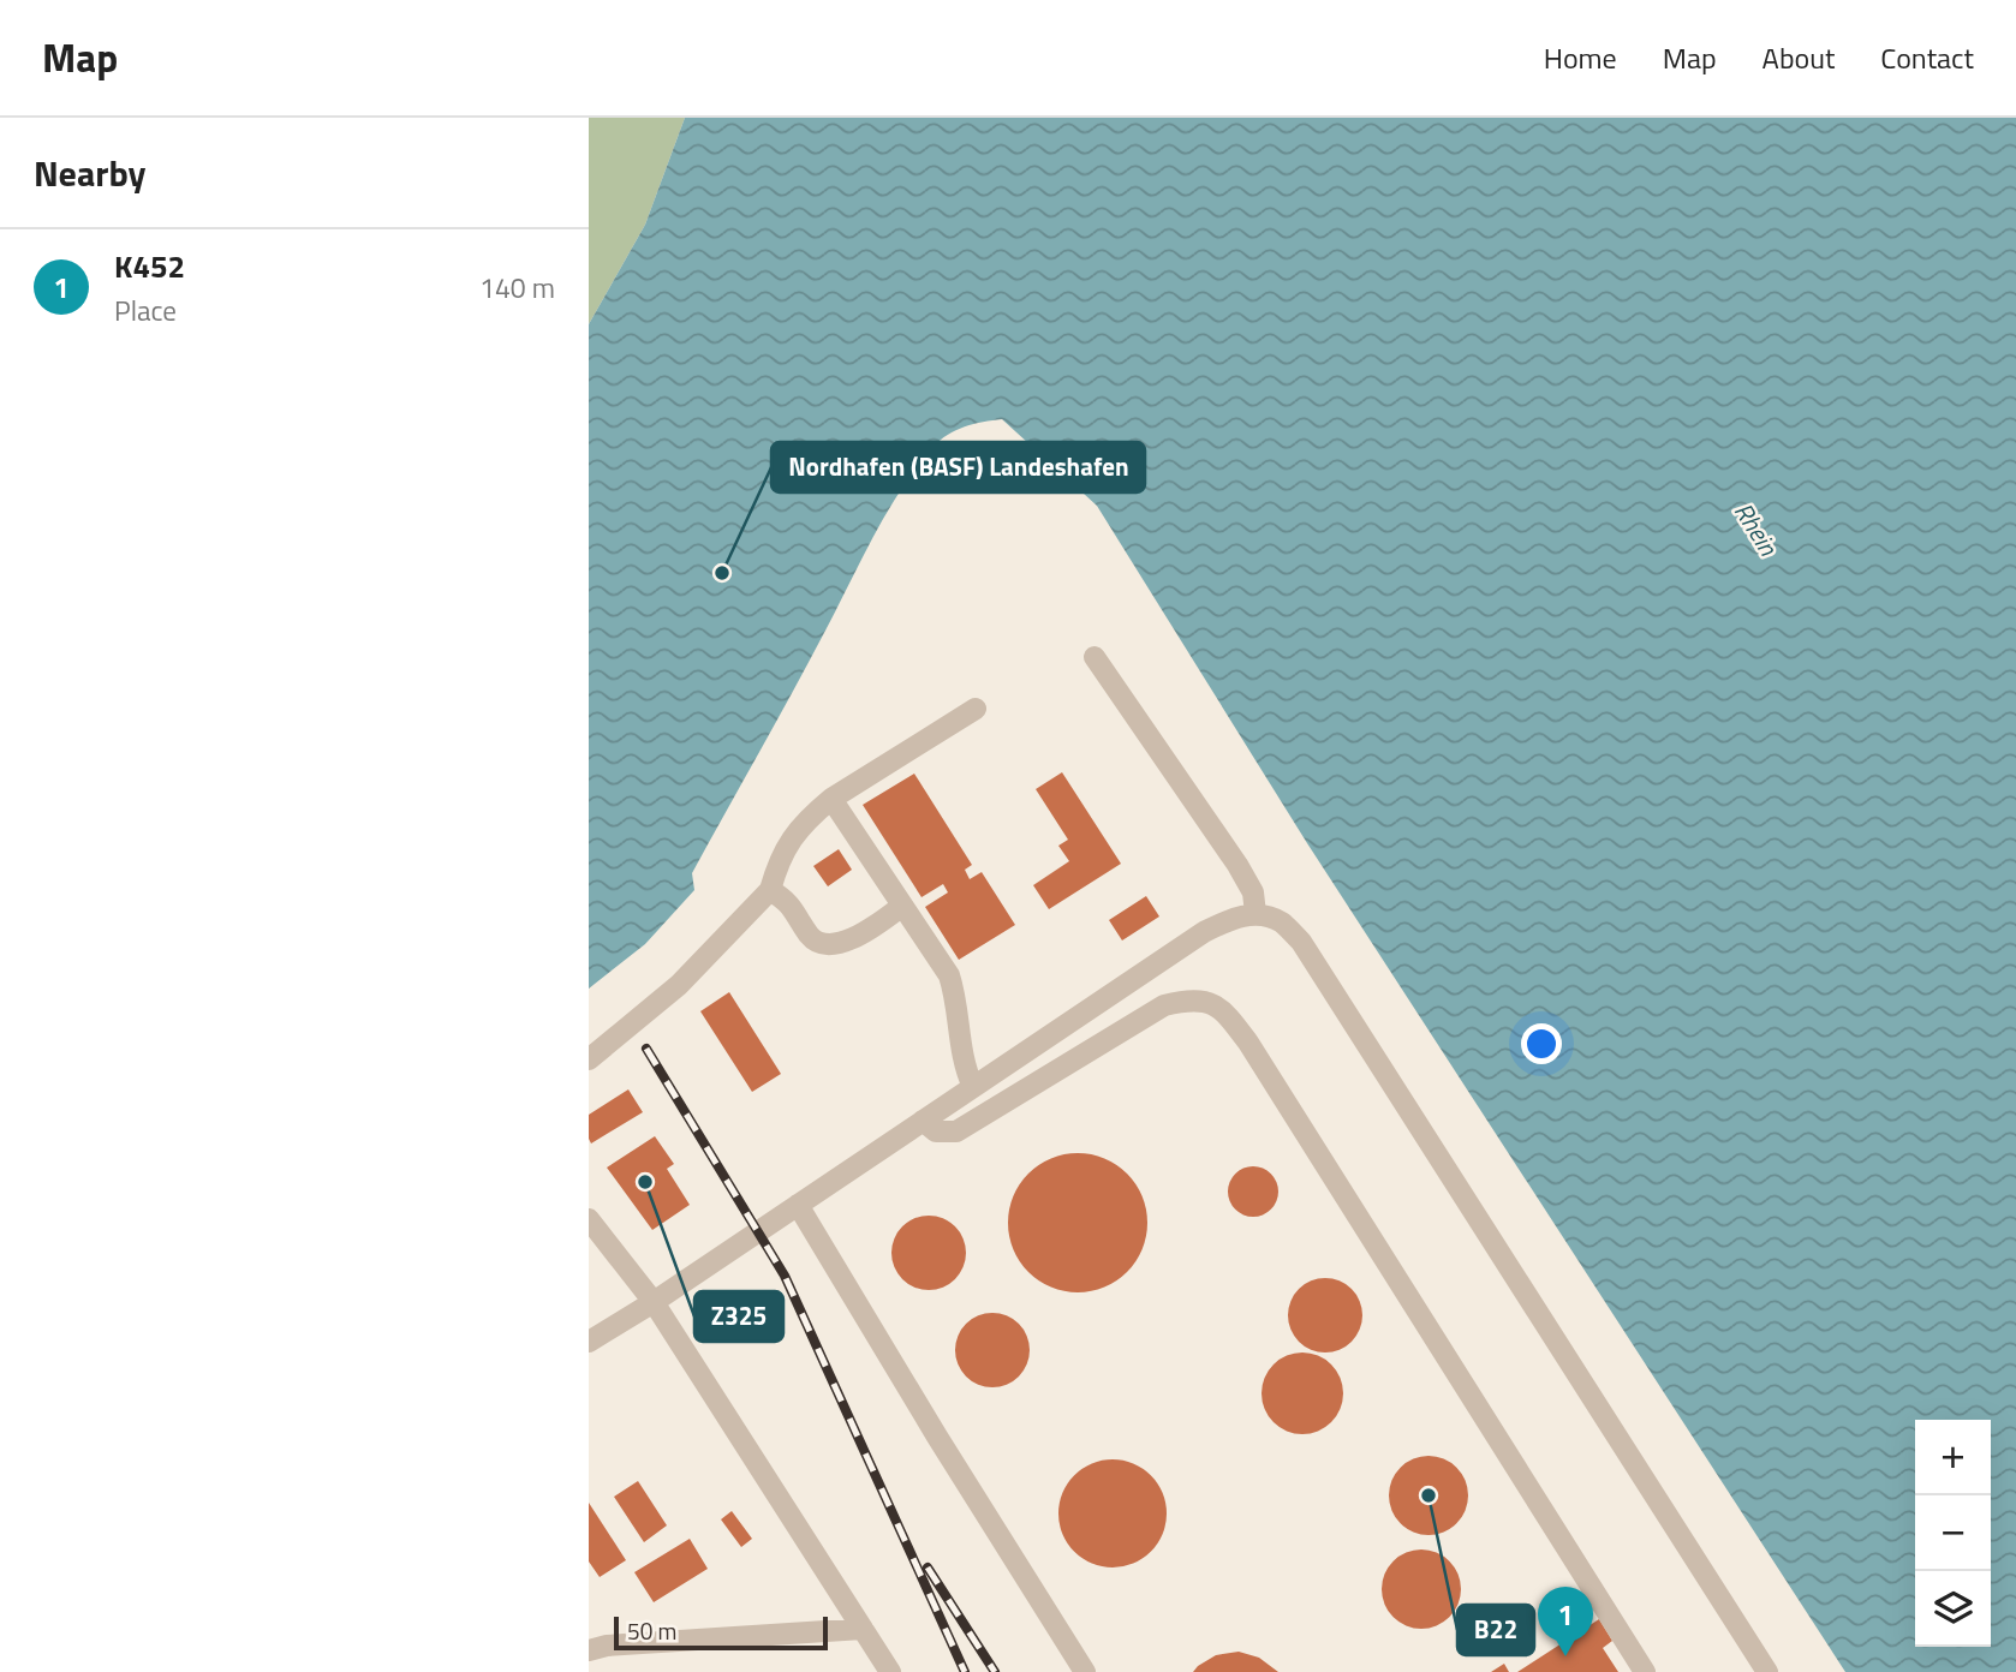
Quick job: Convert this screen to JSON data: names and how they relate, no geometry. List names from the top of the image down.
{
  "water": ["Rhein"],
  "places": ["Nordhafen (BASF) Landeshafen", "Z325", "B22"],
  "scale_bar": "50 m",
  "page": {
    "header": "Map",
    "nav": [
      "Home",
      "Map",
      "About",
      "Contact"
    ],
    "heading": "Nearby",
    "list": [
      {
        "mark": "1",
        "name": "K452",
        "note": "Place",
        "value": "140 m"
      }
    ],
    "map_buttons": ["+", "−"],
    "pins": "1",
    "scale": "50 m"
  }
}
